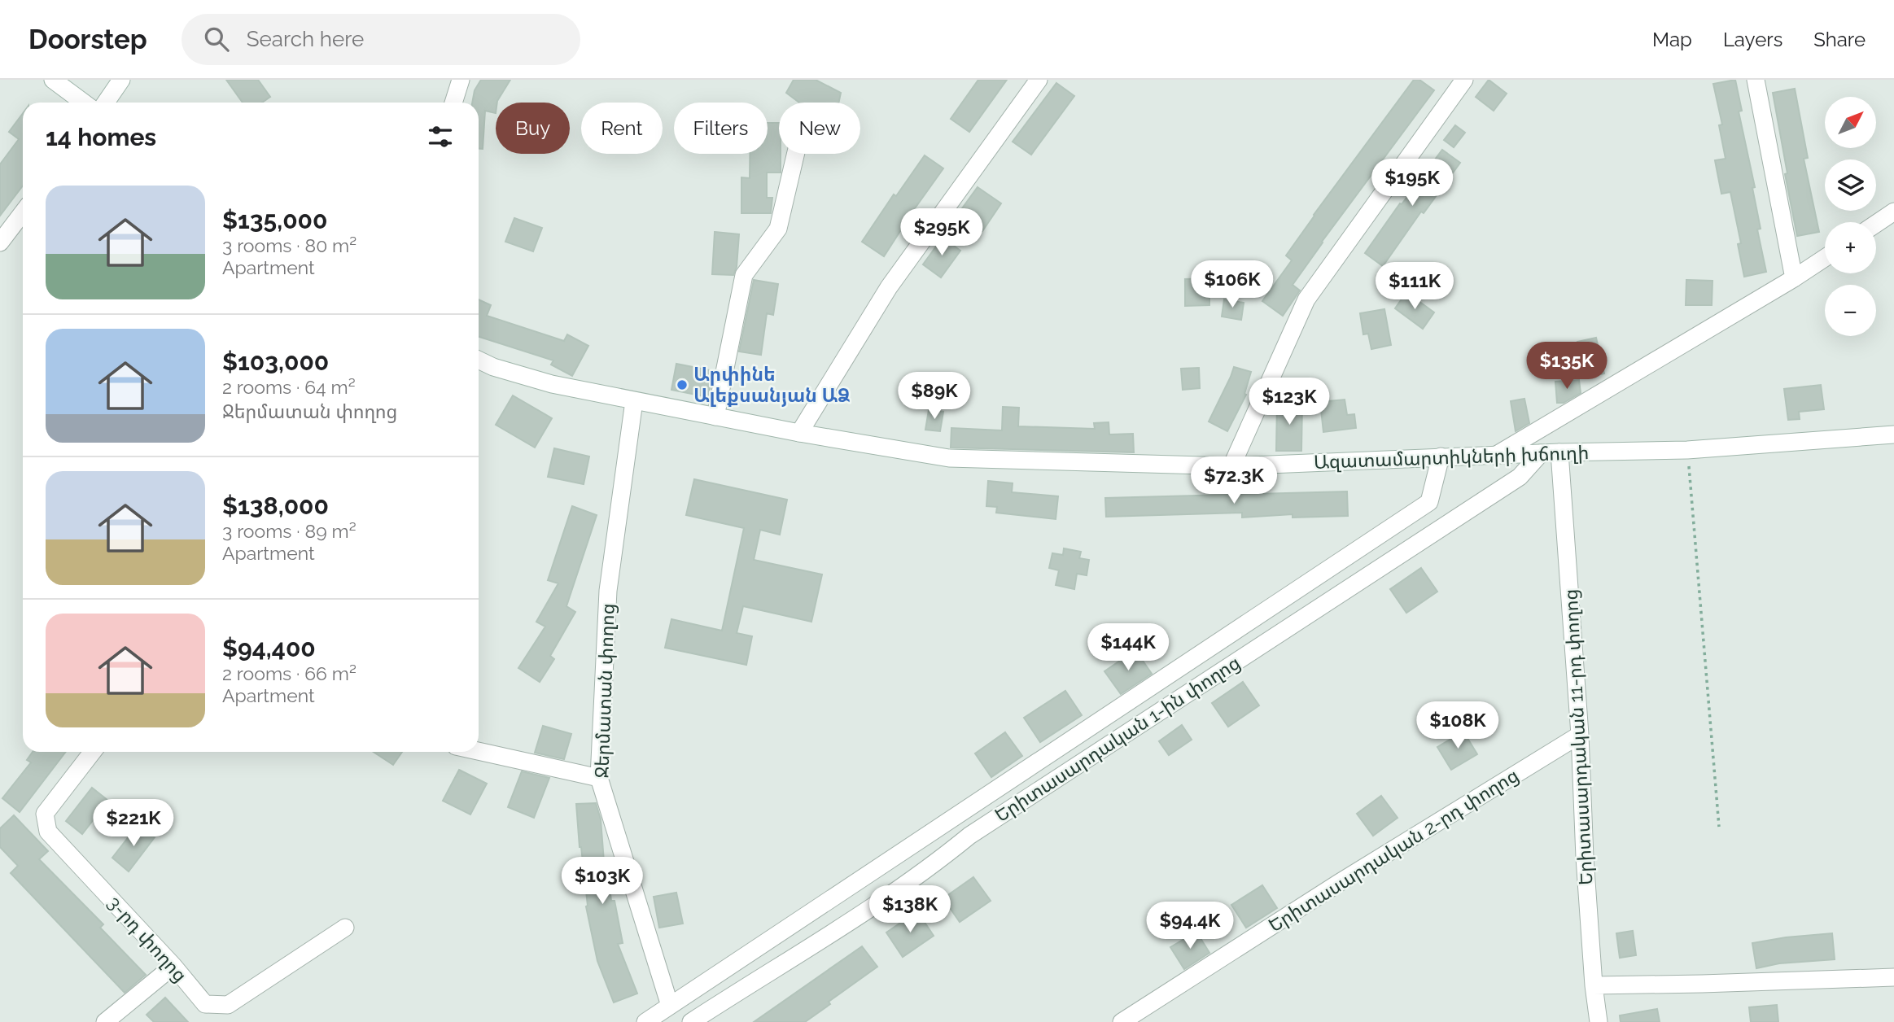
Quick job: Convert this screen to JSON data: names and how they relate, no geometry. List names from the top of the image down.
{
  "streets": {
    "street": [
      "Ազատամարտիկների խճուղի",
      "Ջերմատան փողոց",
      "Երիտասարդական 11-րդ փողոց",
      "Երիտասարդական 1-ին փողոց",
      "Երիտասարդական 2-րդ փողոց",
      "3-րդ փողոց"
    ]
  },
  "crossings": [
    ["Ազատամարտիկների խճուղի", "Ջերմատան փողոց"],
    ["Ազատամարտիկների խճուղի", "Երիտասարդական 11-րդ փողոց"],
    ["Ազատամարտիկների խճուղի", "Երիտասարդական 1-ին փողոց"],
    ["Երիտասարդական 11-րդ փողոց", "Երիտասարդական 2-րդ փողոց"]
  ],
  "places": ["Արփինե Ալեքսանյան ԱՁ"],
  "north": "top right",
  "page": {
    "header": "Doorstep",
    "search": "Search here",
    "nav": ["Map", "Layers", "Share"],
    "map_buttons": ["+", "−"],
    "chip": [
      "Buy",
      "Rent",
      "Filters",
      "New"
    ],
    "heading": "14 homes",
    "price": [
      "$195K",
      "$295K",
      "$106K",
      "$111K",
      "$135K",
      "$89K",
      "$123K",
      "$72.3K",
      "$144K",
      "$108K",
      "$221K",
      "$103K",
      "$138K",
      "$94.4K"
    ],
    "list": [
      {
        "name": "$135,000",
        "note": "3 rooms · 80 m² · Apartment"
      },
      {
        "name": "$103,000",
        "note": "2 rooms · 64 m² · Ջերմատան փողոց"
      },
      {
        "name": "$138,000",
        "note": "3 rooms · 89 m² · Apartment"
      },
      {
        "name": "$94,400",
        "note": "2 rooms · 66 m² · Apartment"
      }
    ]
  }
}
